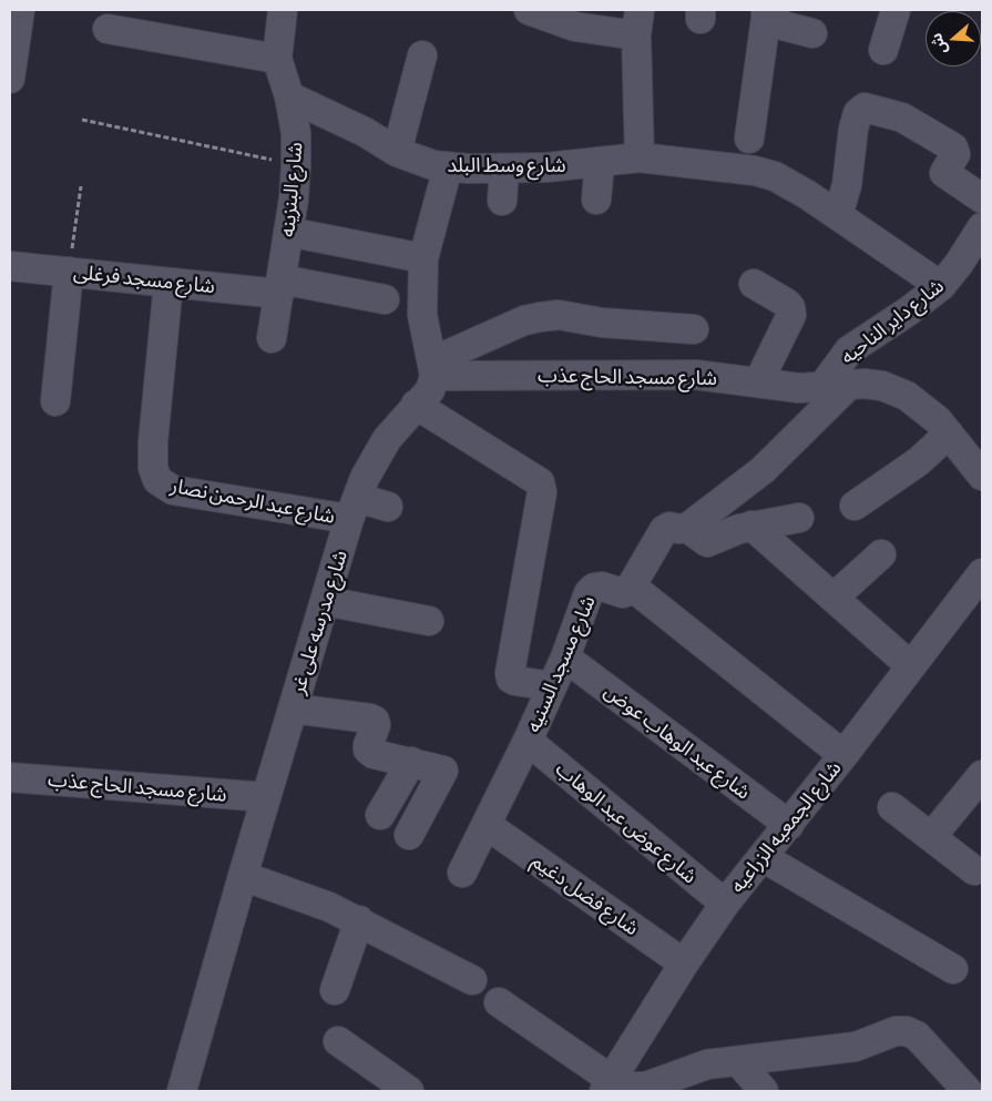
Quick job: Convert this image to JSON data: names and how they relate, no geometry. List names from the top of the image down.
{
  "streets": {
    "street": [
      "شارع وسط البلد",
      "شارع البنزينه",
      "شارع مسجد فرغلى",
      "شارع داير الناحيه",
      "شارع مسجد الحاج عذب",
      "شارع عبد الرحمن نصار",
      "شارع مدرسه على غر",
      "شارع مسجد السنيه",
      "شارع عبد الوهاب عوض",
      "شارع عوض عبد الوهاب",
      "شارع الجمعيه الزراعيه",
      "شارع فضل دغيم"
    ]
  },
  "crossings": [
    ["شارع وسط البلد", "شارع البنزينه"],
    ["شارع وسط البلد", "شارع داير الناحيه"],
    ["شارع البنزينه", "شارع مسجد فرغلى"],
    ["شارع مسجد فرغلى", "شارع عبد الرحمن نصار"],
    ["شارع داير الناحيه", "شارع مسجد الحاج عذب"],
    ["شارع مسجد الحاج عذب", "شارع مدرسه على غر"],
    ["شارع عبد الرحمن نصار", "شارع مدرسه على غر"],
    ["شارع مسجد السنيه", "شارع عبد الوهاب عوض"],
    ["شارع مسجد السنيه", "شارع عوض عبد الوهاب"],
    ["شارع مسجد السنيه", "شارع فضل دغيم"],
    ["شارع عبد الوهاب عوض", "شارع الجمعيه الزراعيه"],
    ["شارع عوض عبد الوهاب", "شارع الجمعيه الزراعيه"],
    ["شارع الجمعيه الزراعيه", "شارع فضل دغيم"]
  ],
  "north": "left"
}
